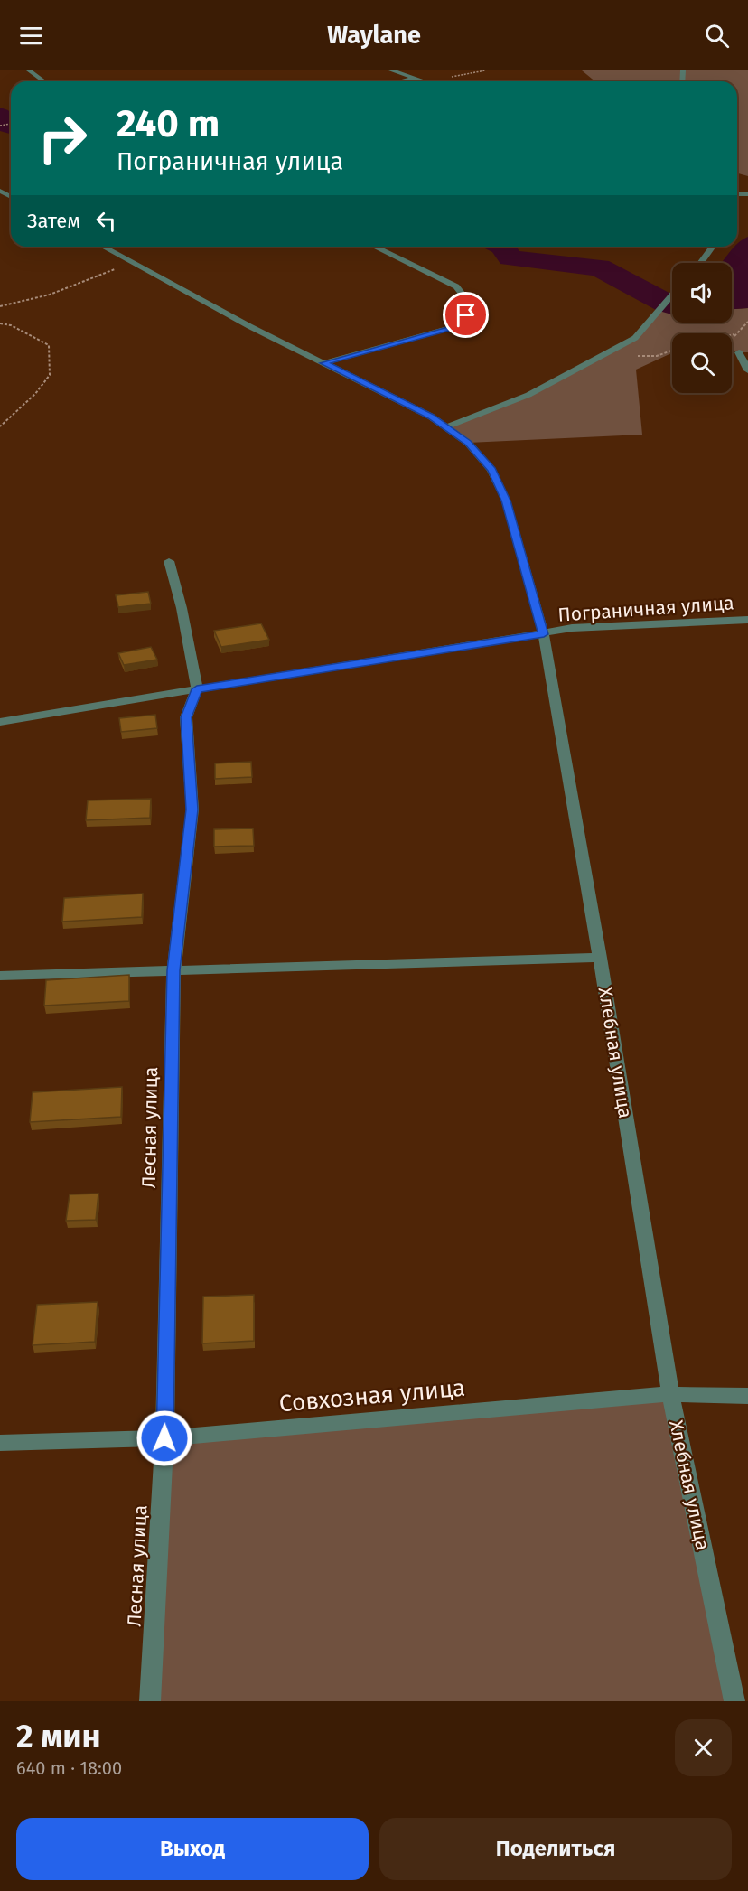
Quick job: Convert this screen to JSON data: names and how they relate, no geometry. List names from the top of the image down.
{
  "streets": {
    "street": [
      "Пограничная улица",
      "Хлебная улица",
      "Лесная улица",
      "Совхозная улица"
    ]
  },
  "crossings": [
    ["Пограничная улица", "Хлебная улица"],
    ["Пограничная улица", "Лесная улица"],
    ["Хлебная улица", "Совхозная улица"],
    ["Лесная улица", "Совхозная улица"]
  ],
  "page": {
    "header": "Waylane",
    "turn": ["240 m", "Пограничная улица"],
    "then": "Затем",
    "heading": ["2 мин", "640 m · 18:00"],
    "buttons": ["Выход", "Поделиться"]
  }
}
